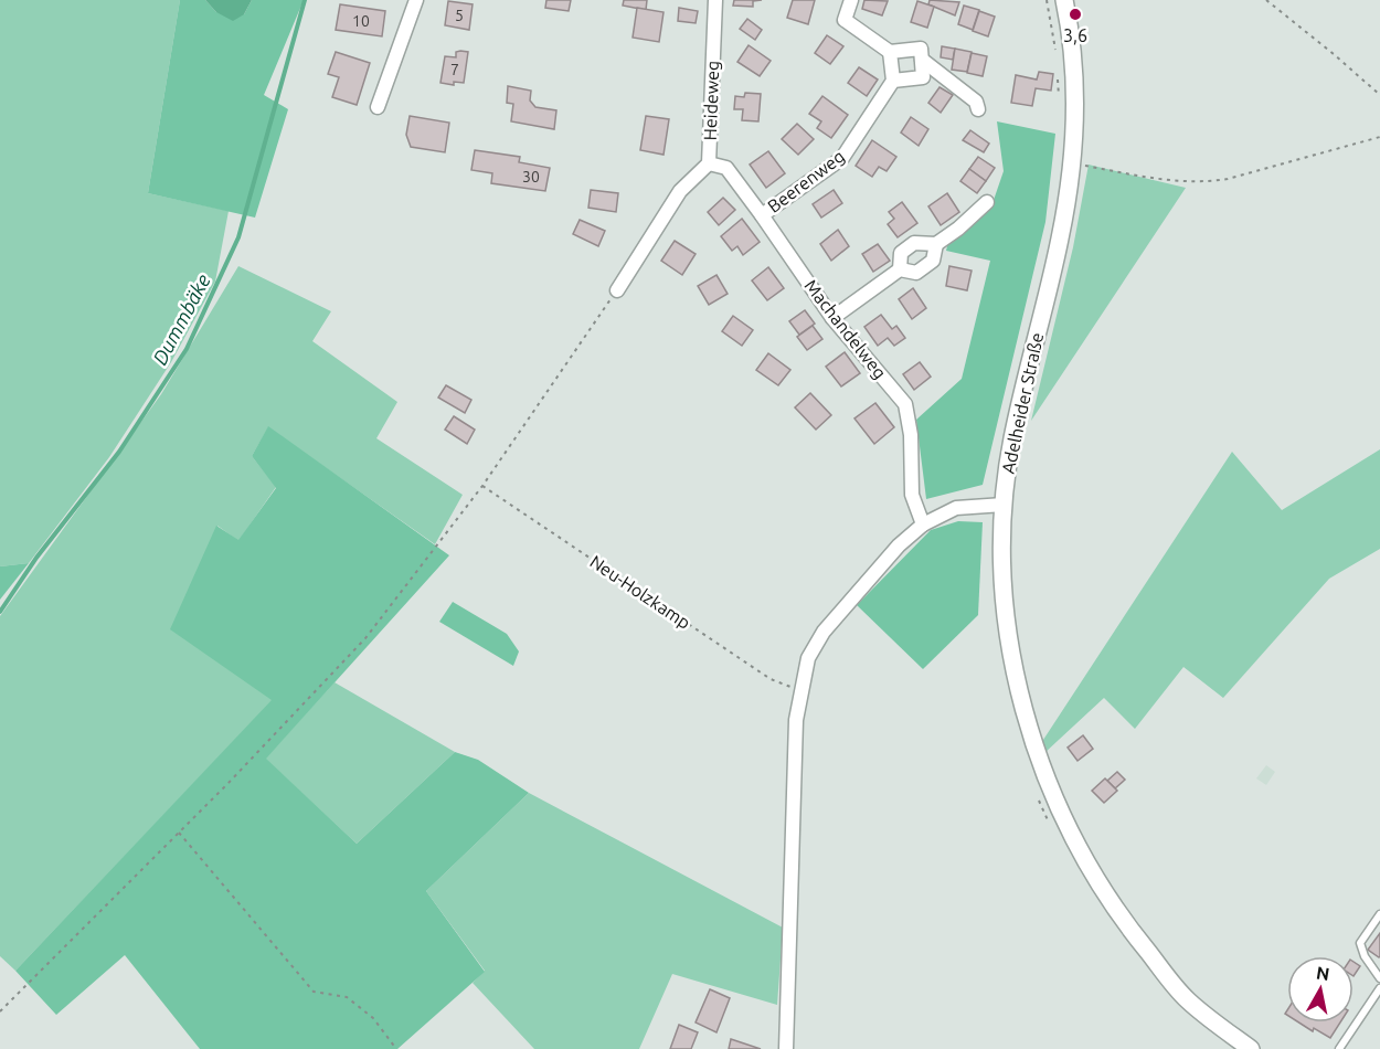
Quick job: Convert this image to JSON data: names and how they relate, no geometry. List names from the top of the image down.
{
  "streets": {
    "street": [
      "Heideweg",
      "Beerenweg",
      "Machandelweg",
      "Adelheider Straße"
    ],
    "path": ["Neu-Holzkamp"]
  },
  "crossings": [
    ["Heideweg", "Machandelweg"],
    ["Beerenweg", "Machandelweg"]
  ],
  "water": ["Dummbäke"],
  "places": ["3,6"],
  "house_numbers": [
    "5",
    "10",
    "7",
    "30"
  ],
  "north": "top"
}
